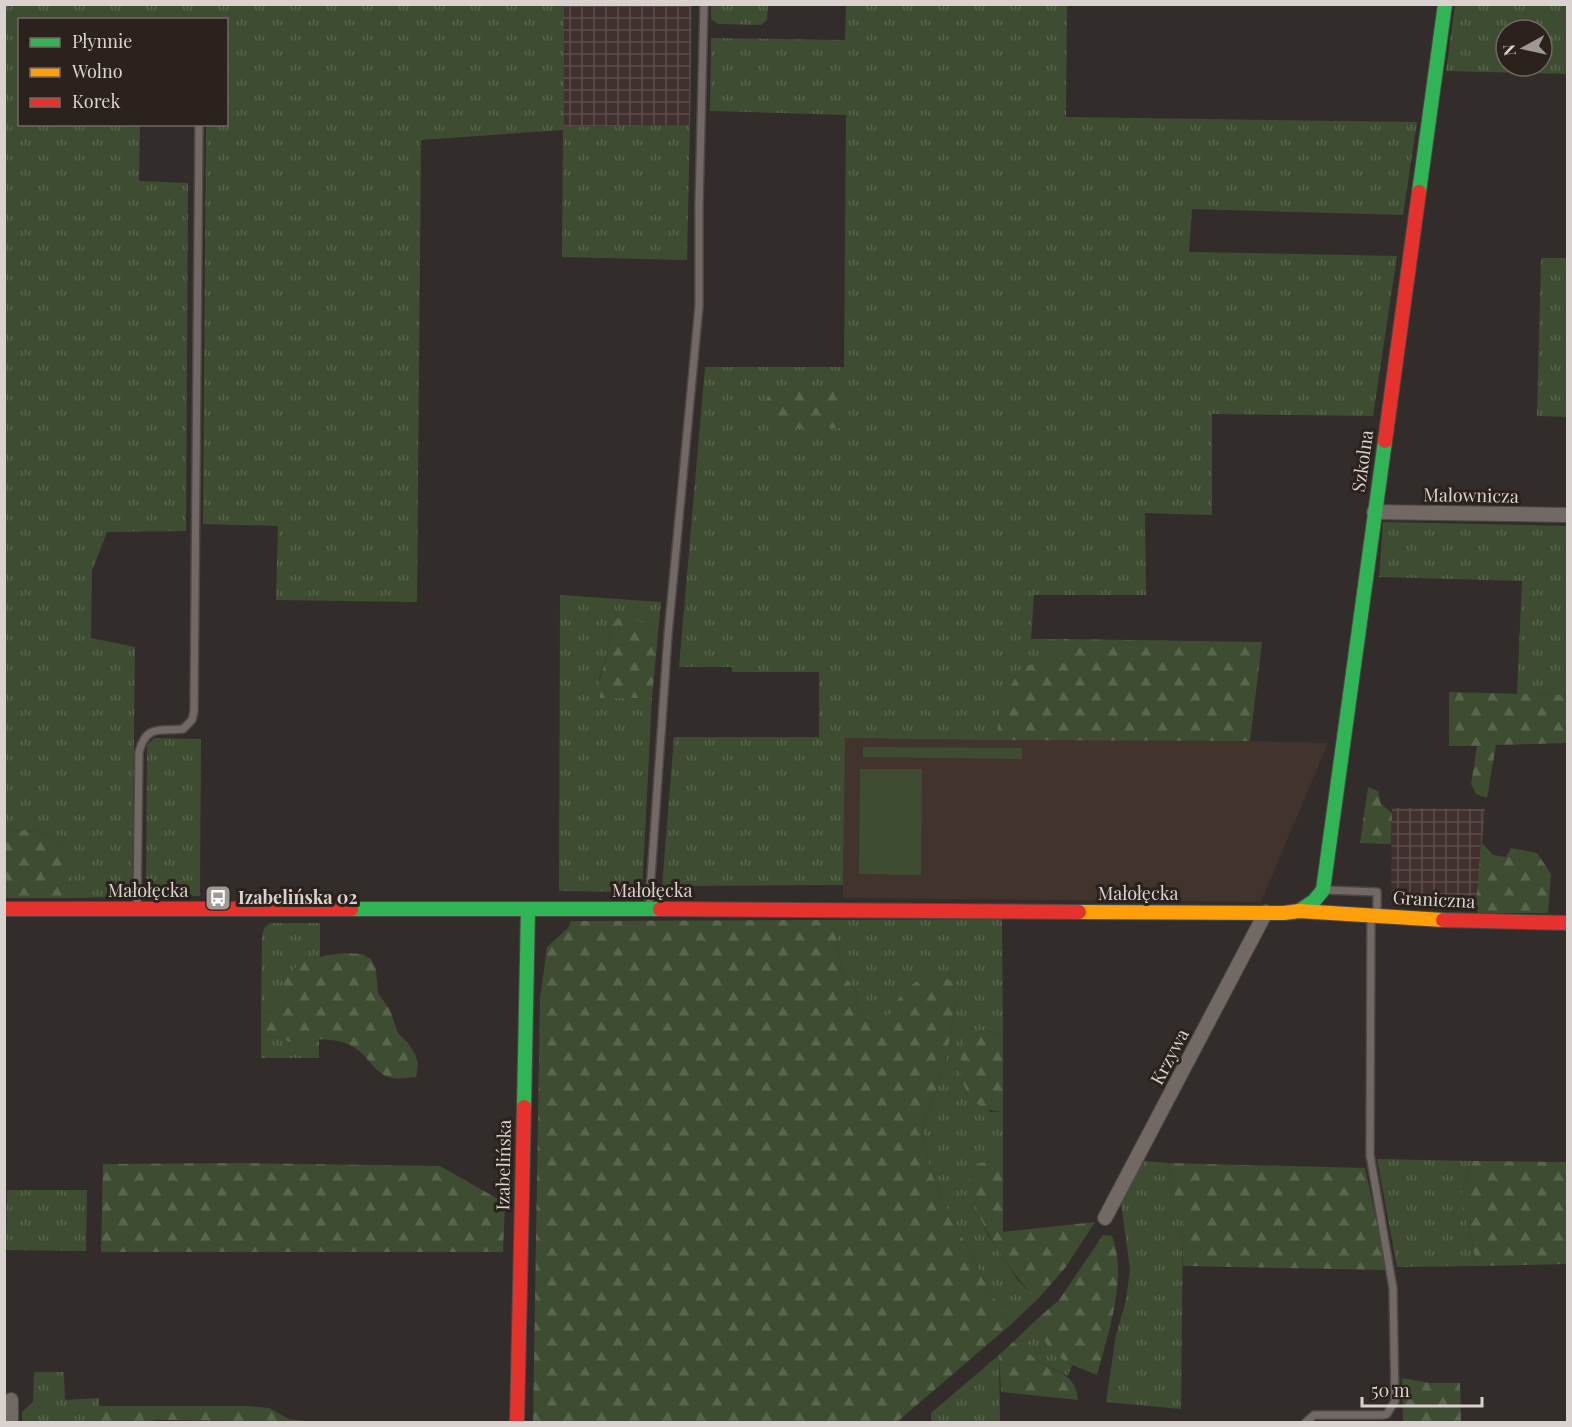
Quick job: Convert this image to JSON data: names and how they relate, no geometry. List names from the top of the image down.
{
  "streets": {
    "street": [
      "Szkolna",
      "Malownicza",
      "Małołęcka",
      "Graniczna",
      "Krzywa",
      "Izabelińska"
    ]
  },
  "crossings": [
    ["Szkolna", "Malownicza"],
    ["Małołęcka", "Graniczna"],
    ["Małołęcka", "Krzywa"],
    ["Małołęcka", "Izabelińska"]
  ],
  "places": {
    "bus stop": ["Izabelińska 02"]
  },
  "legend": ["Płynnie", "Wolno", "Korek"],
  "scale_bar": "50 m",
  "north": "left"
}
